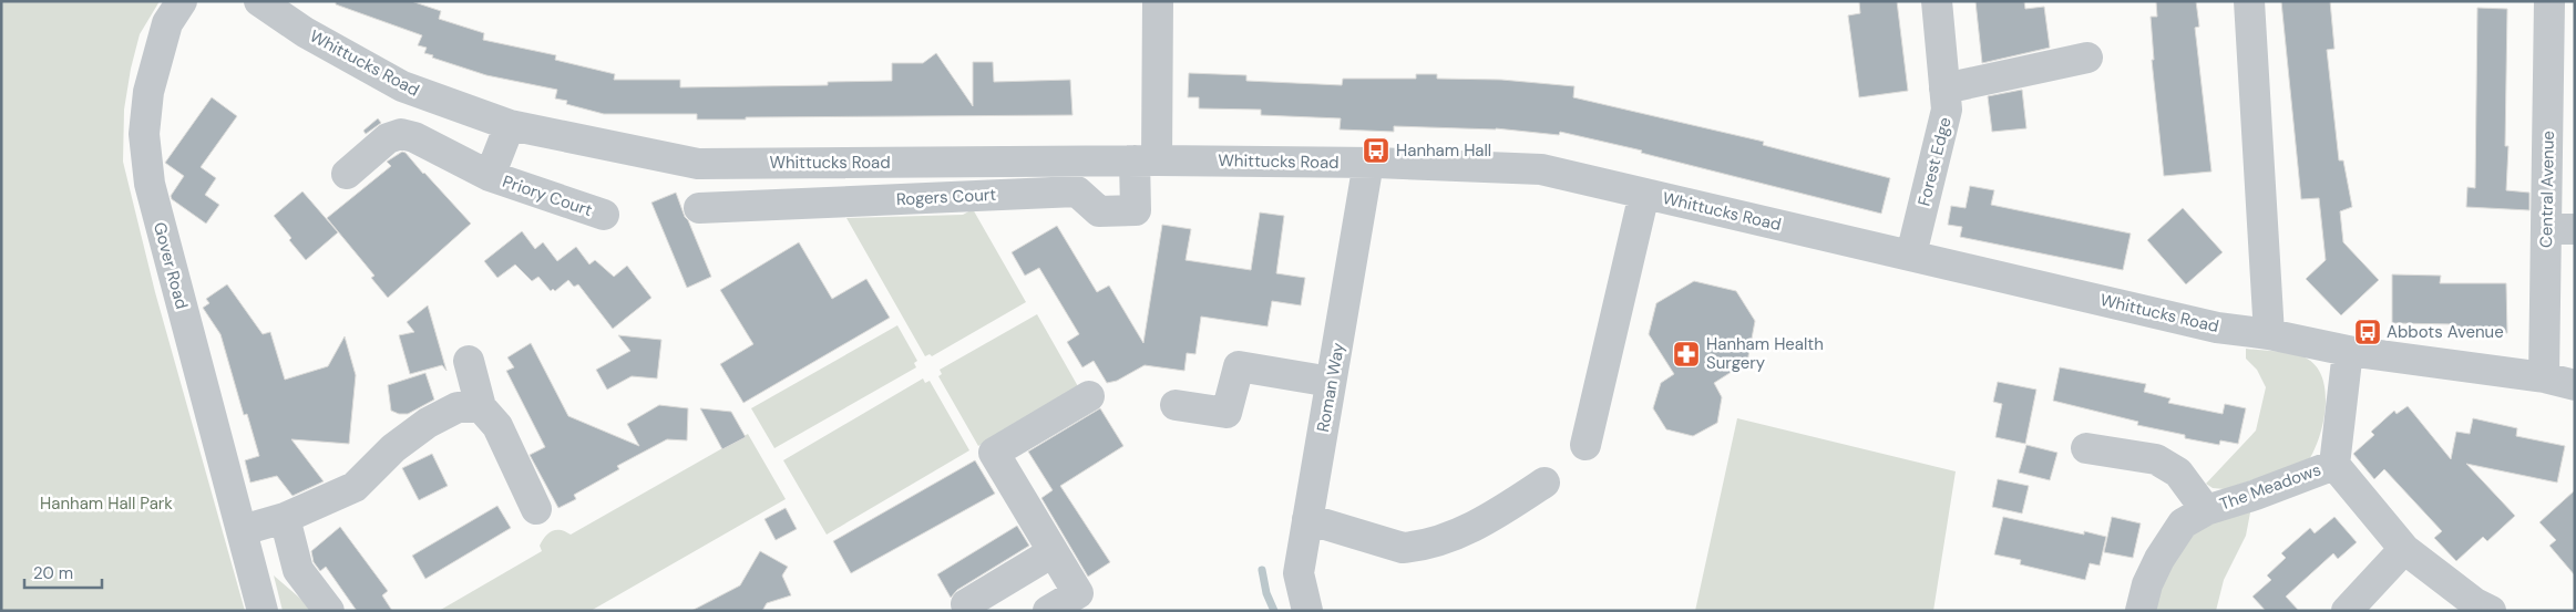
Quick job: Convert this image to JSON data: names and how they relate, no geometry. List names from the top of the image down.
{
  "streets": {
    "street": [
      "Whittucks Road",
      "Forest Edge",
      "Central Avenue",
      "Priory Court",
      "Rogers Court",
      "Gover Road",
      "Roman Way",
      "The Meadows"
    ]
  },
  "crossings": [
    ["Whittucks Road", "Forest Edge"],
    ["Whittucks Road", "Central Avenue"],
    ["Whittucks Road", "Priory Court"],
    ["Whittucks Road", "Rogers Court"],
    ["Whittucks Road", "Roman Way"],
    ["Whittucks Road", "The Meadows"]
  ],
  "parks": ["Hanham Hall Park"],
  "places": {
    "bus stop": ["Hanham Hall", "Abbots Avenue"],
    "pharmacy": ["Hanham Health Surgery"]
  },
  "scale_bar": "20 m"
}
